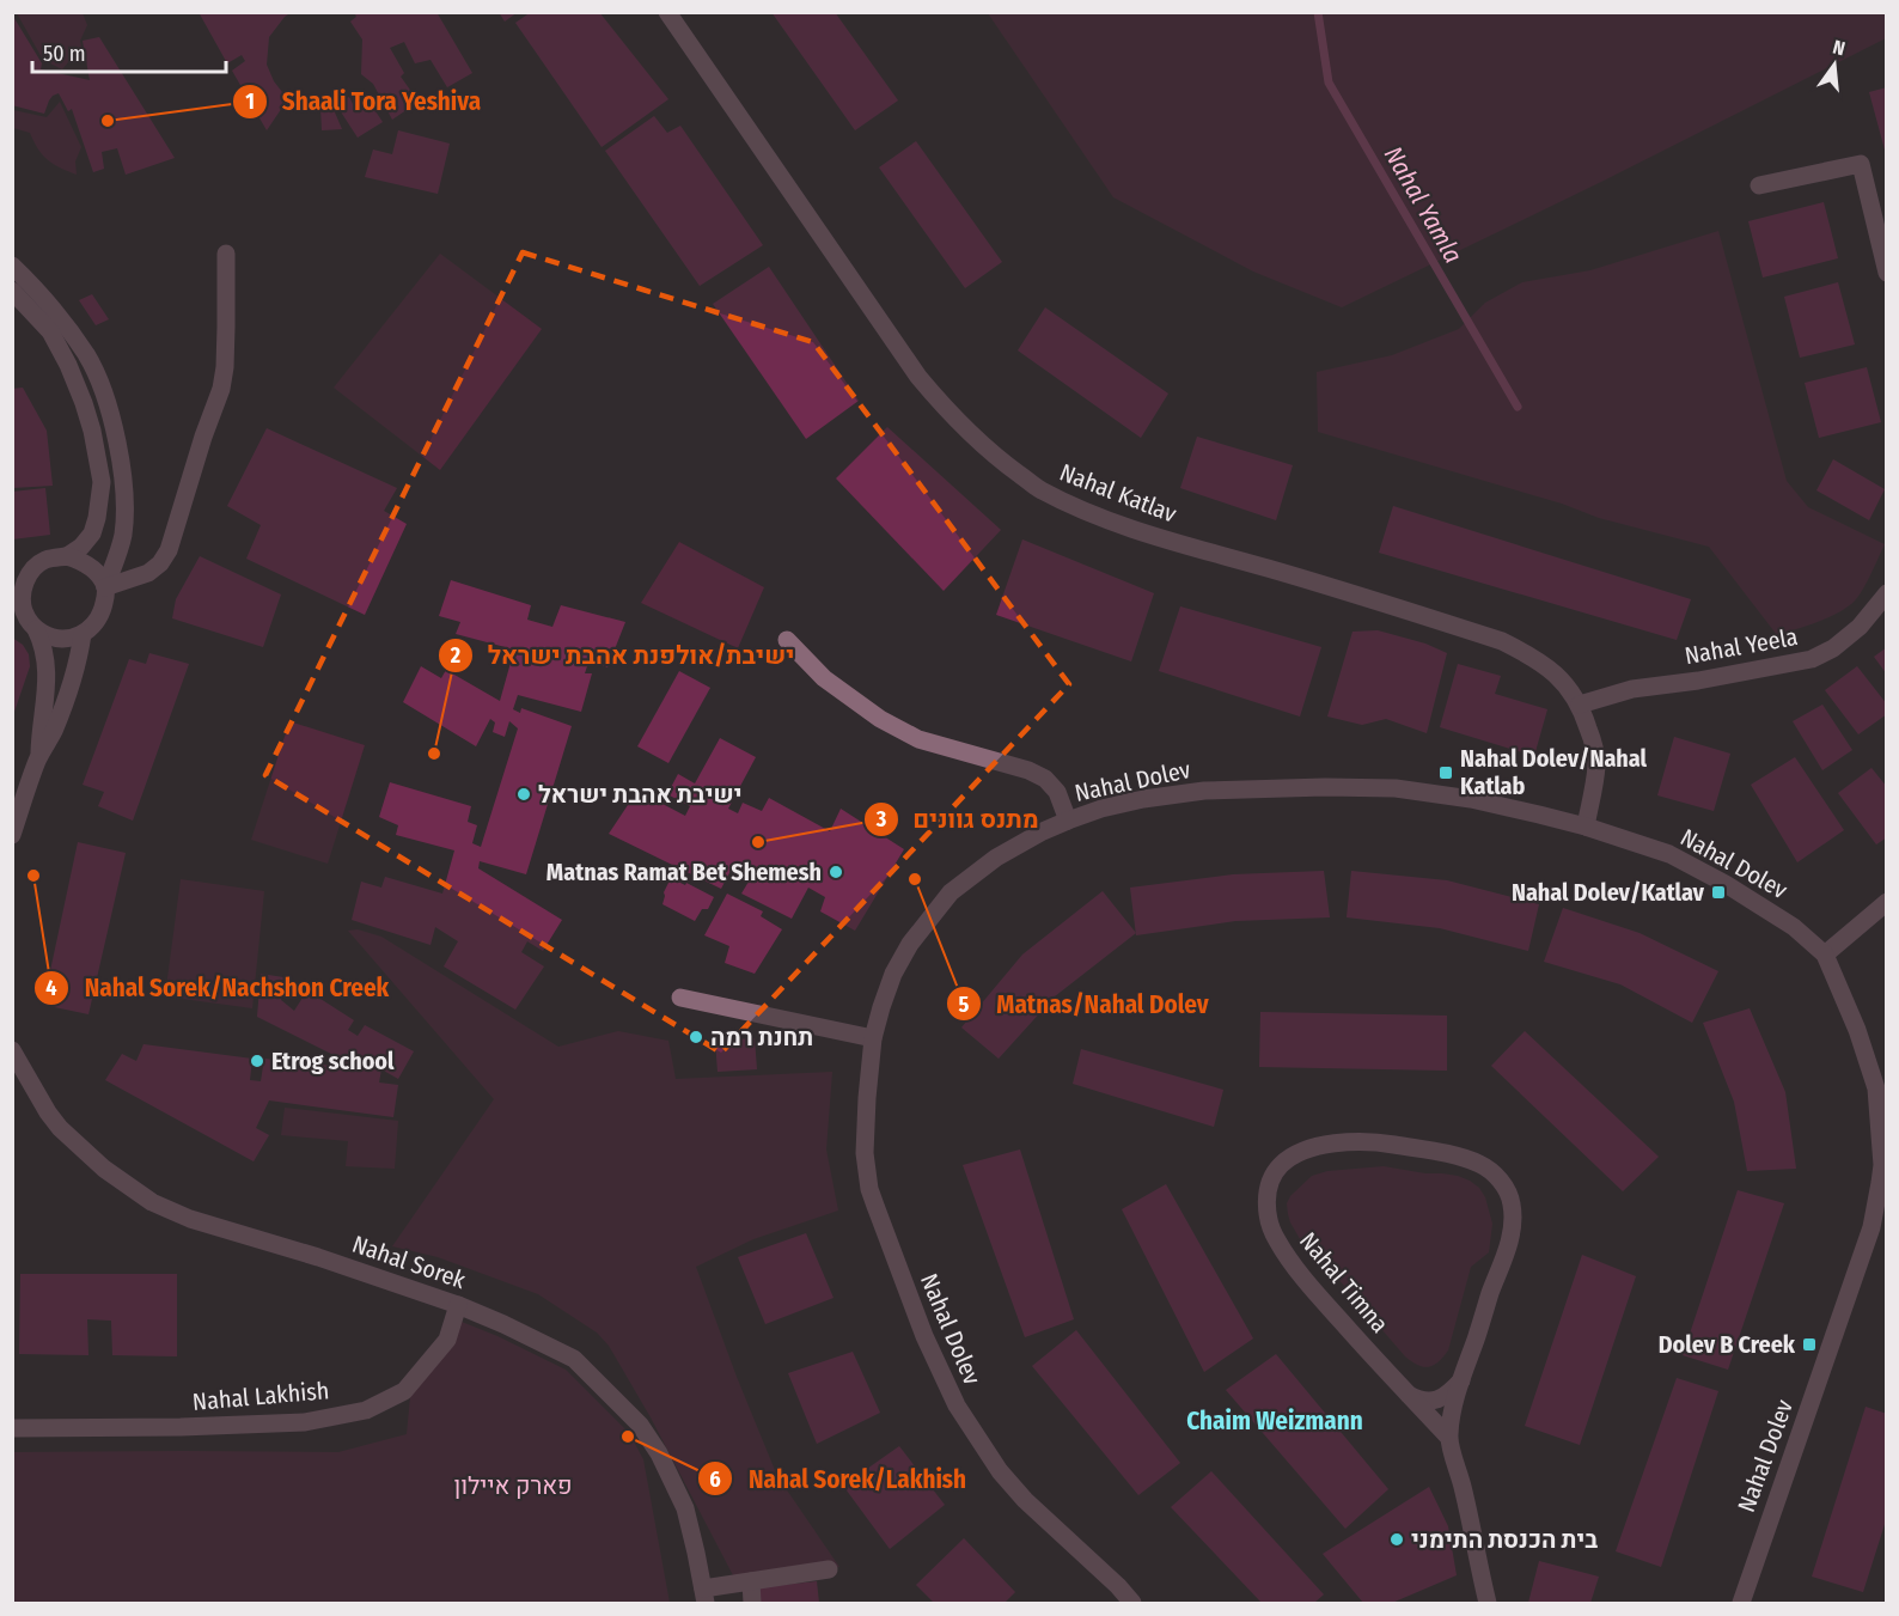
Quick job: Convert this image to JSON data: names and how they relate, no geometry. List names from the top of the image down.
{
  "streets": {
    "street": [
      "Nahal Katlav",
      "Nahal Yeela",
      "Nahal Dolev",
      "Nahal Sorek",
      "Nahal Timna",
      "Nahal Lakhish"
    ]
  },
  "crossings": [
    ["Nahal Katlav", "Nahal Yeela"],
    ["Nahal Katlav", "Nahal Dolev"],
    ["Nahal Sorek", "Nahal Lakhish"]
  ],
  "districts": ["Chaim Weizmann"],
  "water": ["Nahal Yamla"],
  "parks": ["פארק איילון"],
  "places": {
    "other": [
      "Shaali Tora Yeshiva",
      "ישיבת/אולפנת אהבת ישראל",
      "ישיבת אהבת ישראל",
      "מתנס גוונים",
      "Matnas Ramat Bet Shemesh",
      "Nahal Sorek/Nachshon Creek",
      "Matnas/Nahal Dolev",
      "תחנת רמה",
      "Etrog school",
      "Nahal Sorek/Lakhish",
      "בית הכנסת התימני"
    ],
    "transit": ["Nahal Dolev/Nahal Katlab", "Nahal Dolev/Katlav", "Dolev B Creek"]
  },
  "scale_bar": "50 m",
  "north": "top"
}
